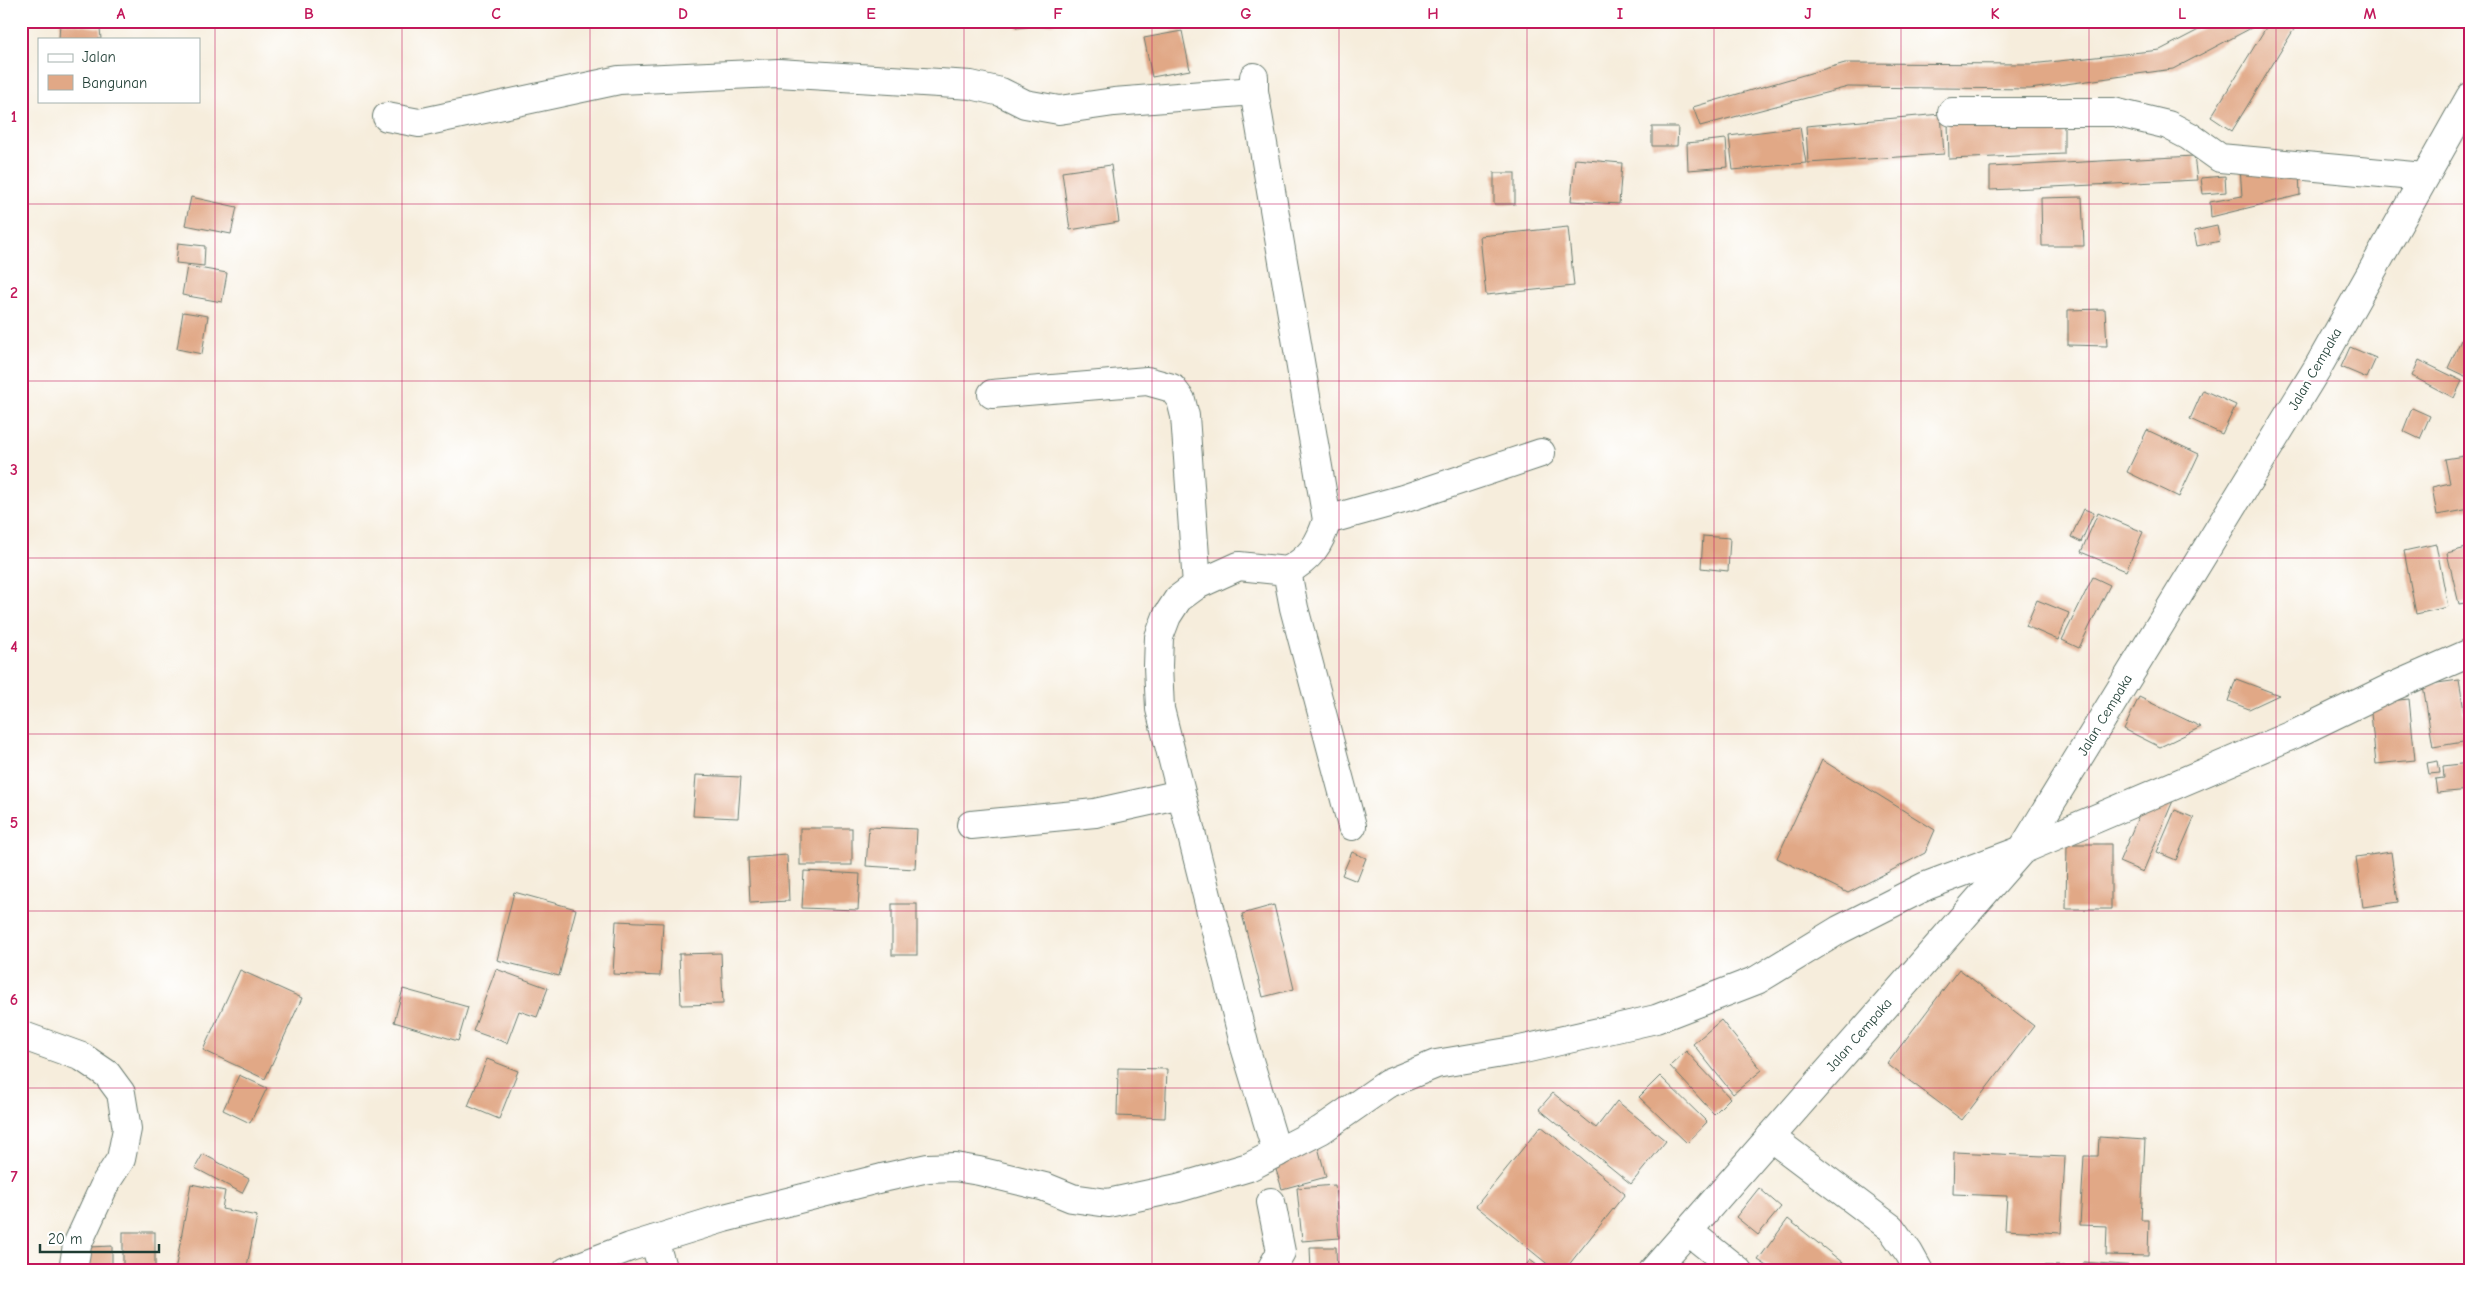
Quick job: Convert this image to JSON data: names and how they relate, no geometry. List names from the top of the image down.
{
  "streets": {
    "street": ["Jalan Cempaka"]
  },
  "legend": ["Jalan", "Bangunan"],
  "scale_bar": "20 m",
  "grid": {
    "columns": [
      "A",
      "B",
      "C",
      "D",
      "E",
      "F",
      "G",
      "H",
      "I",
      "J",
      "K",
      "L",
      "M"
    ],
    "rows": [
      "1",
      "2",
      "3",
      "4",
      "5",
      "6",
      "7"
    ]
  }
}
